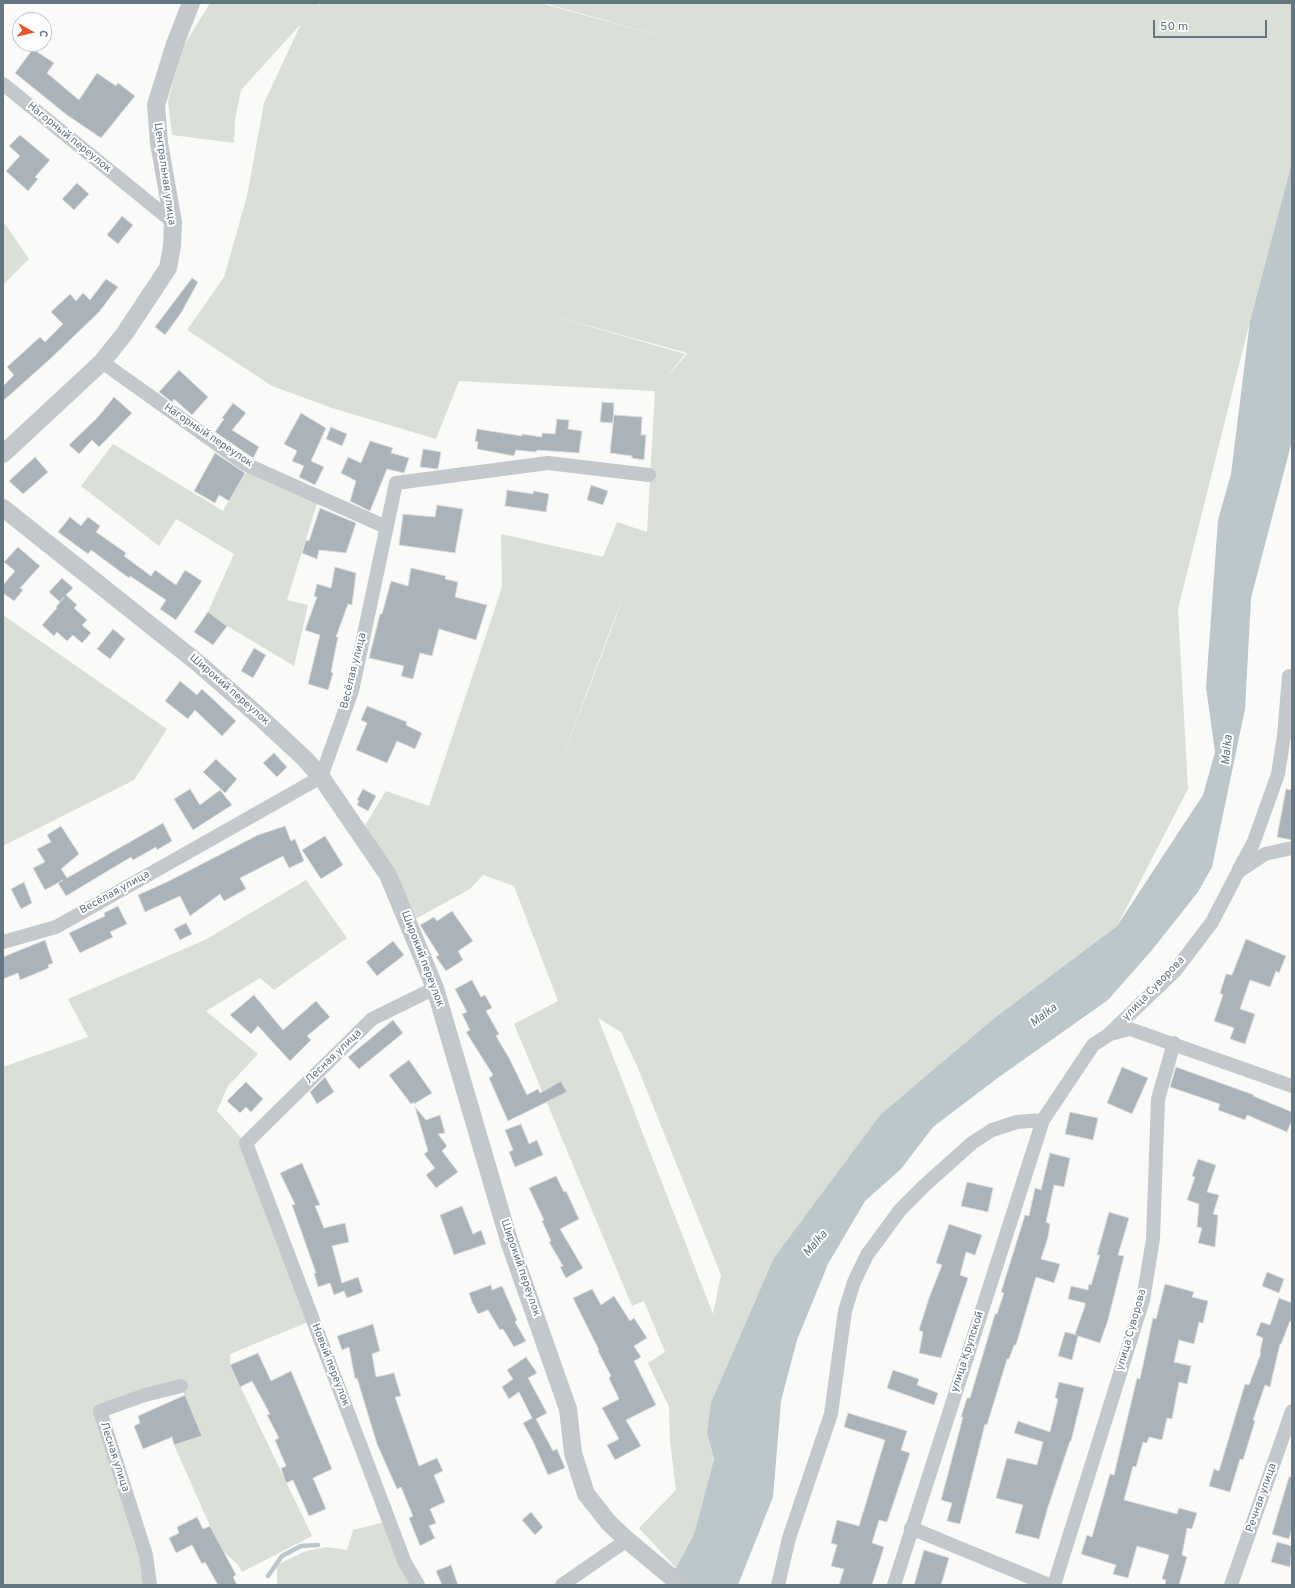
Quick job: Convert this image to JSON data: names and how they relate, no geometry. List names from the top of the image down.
{
  "streets": {
    "street": [
      "Нагорный переулок",
      "Центральная улица",
      "Весёлая улица",
      "Широкий переулок",
      "улица Суворова",
      "Лесная улица",
      "улица Крупской",
      "Новый переулок",
      "Речная улица"
    ]
  },
  "crossings": [
    ["Нагорный переулок", "Центральная улица"],
    ["Нагорный переулок", "Весёлая улица"],
    ["Весёлая улица", "Широкий переулок"],
    ["Широкий переулок", "Лесная улица"],
    ["улица Суворова", "улица Крупской"],
    ["Лесная улица", "Новый переулок"]
  ],
  "water": ["Malka"],
  "scale_bar": "50 m",
  "north": "right"
}
